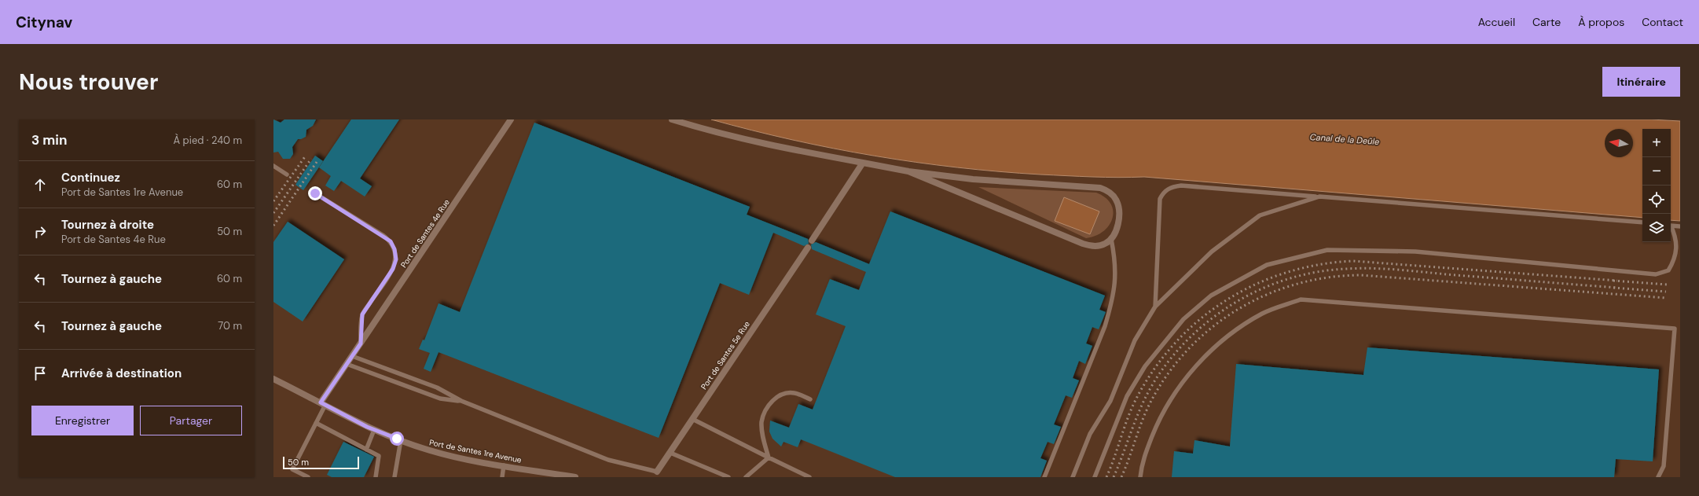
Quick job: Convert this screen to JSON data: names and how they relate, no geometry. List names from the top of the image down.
{
  "streets": {
    "street": ["Port de Santes 4e Rue", "Port de Santes 5e Rue", "Port de Santes 1re Avenue"]
  },
  "crossings": [
    ["Port de Santes 4e Rue", "Port de Santes 1re Avenue"]
  ],
  "water": ["Canal de la Deûle"],
  "scale_bar": "50 m",
  "north": "left",
  "page": {
    "header": "Citynav",
    "nav": [
      "Accueil",
      "Carte",
      "À propos",
      "Contact"
    ],
    "buttons": [
      "Itinéraire",
      ["Enregistrer", "Partager"]
    ],
    "title": "Nous trouver",
    "heading": ["3 min", "À pied · 240 m"],
    "map_buttons": ["+", "−"],
    "list": [
      ["Continuez", "Port de Santes 1re Avenue", "60 m"],
      ["Tournez à droite", "Port de Santes 4e Rue", "50 m"],
      ["Tournez à gauche", "60 m"],
      ["Tournez à gauche", "70 m"],
      "Arrivée à destination"
    ],
    "scale": "50 m"
  }
}
